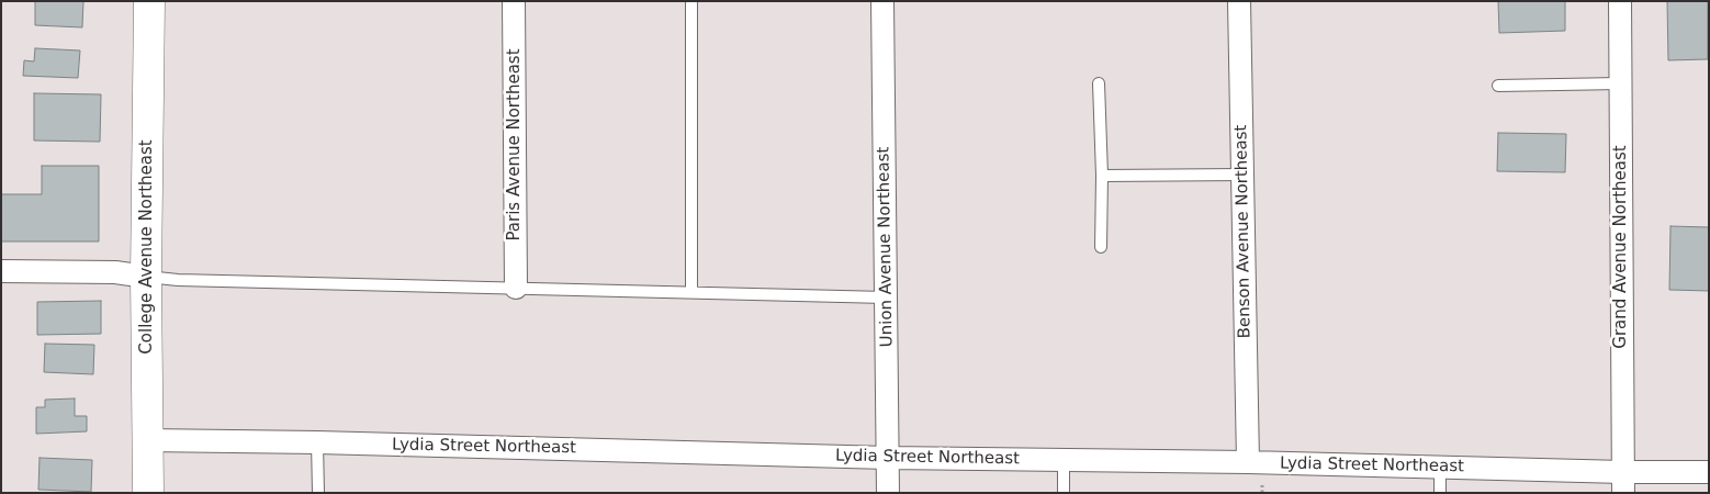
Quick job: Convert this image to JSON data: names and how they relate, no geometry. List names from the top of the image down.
{
  "streets": {
    "main road": ["College Avenue Northeast"],
    "street": [
      "Paris Avenue Northeast",
      "Benson Avenue Northeast",
      "Union Avenue Northeast",
      "Grand Avenue Northeast",
      "Lydia Street Northeast"
    ]
  },
  "crossings": [
    ["Benson Avenue Northeast", "Lydia Street Northeast"],
    ["College Avenue Northeast", "Lydia Street Northeast"],
    ["Union Avenue Northeast", "Lydia Street Northeast"],
    ["Grand Avenue Northeast", "Lydia Street Northeast"]
  ]
}
